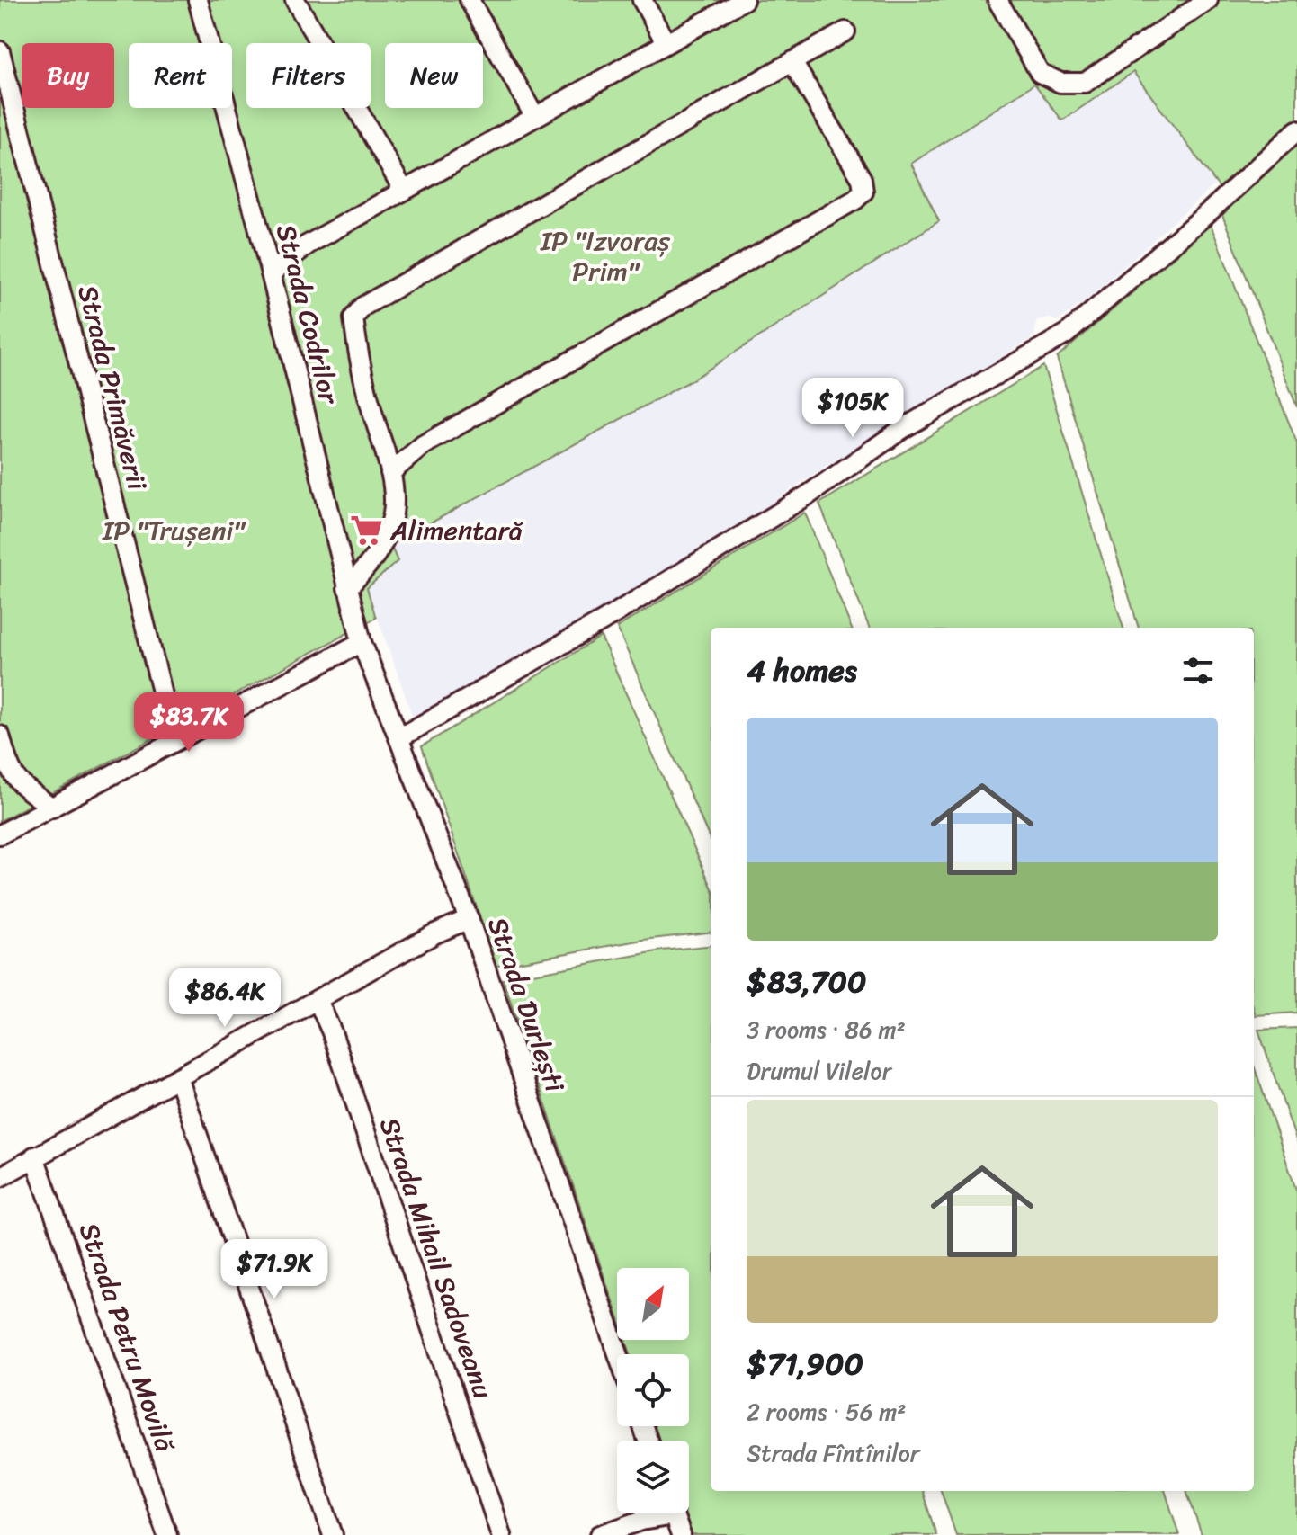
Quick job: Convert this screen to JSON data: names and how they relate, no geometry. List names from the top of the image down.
{
  "streets": {
    "street": [
      "Strada Codrilor",
      "Strada Primăverii",
      "Strada Durlești",
      "Strada Mihail Sadoveanu",
      "Strada Petru Movilă"
    ]
  },
  "crossings": [
    ["Strada Codrilor", "Strada Durlești"]
  ],
  "parks": ["IP \"Izvoraș Prim\"", "IP \"Trușeni\""],
  "places": {
    "supermarket": ["Alimentară"]
  },
  "north": "top right",
  "page": {
    "chip": [
      "Buy",
      "Rent",
      "Filters",
      "New"
    ],
    "price": [
      "$105K",
      "$83.7K",
      "$86.4K",
      "$71.9K"
    ],
    "heading": "4 homes",
    "list": [
      {
        "name": "$83,700",
        "note": "3 rooms · 86 m² · Drumul Vilelor"
      },
      {
        "name": "$71,900",
        "note": "2 rooms · 56 m² · Strada Fîntînilor"
      }
    ]
  }
}
